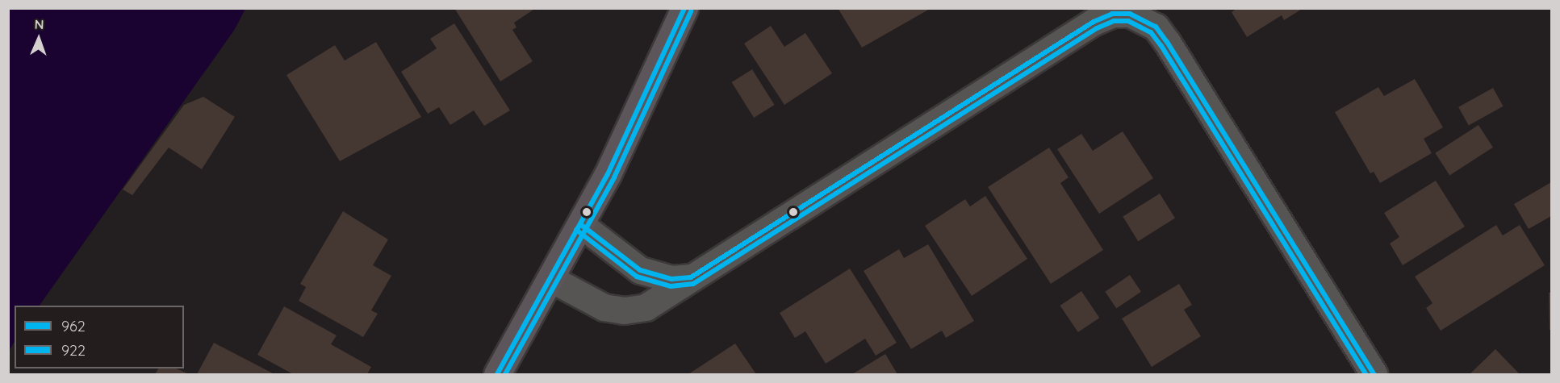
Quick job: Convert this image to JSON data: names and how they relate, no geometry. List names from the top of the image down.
{
  "lines": ["transit line 962", "transit line 922"],
  "legend": ["962", "922"],
  "north": "top"
}
